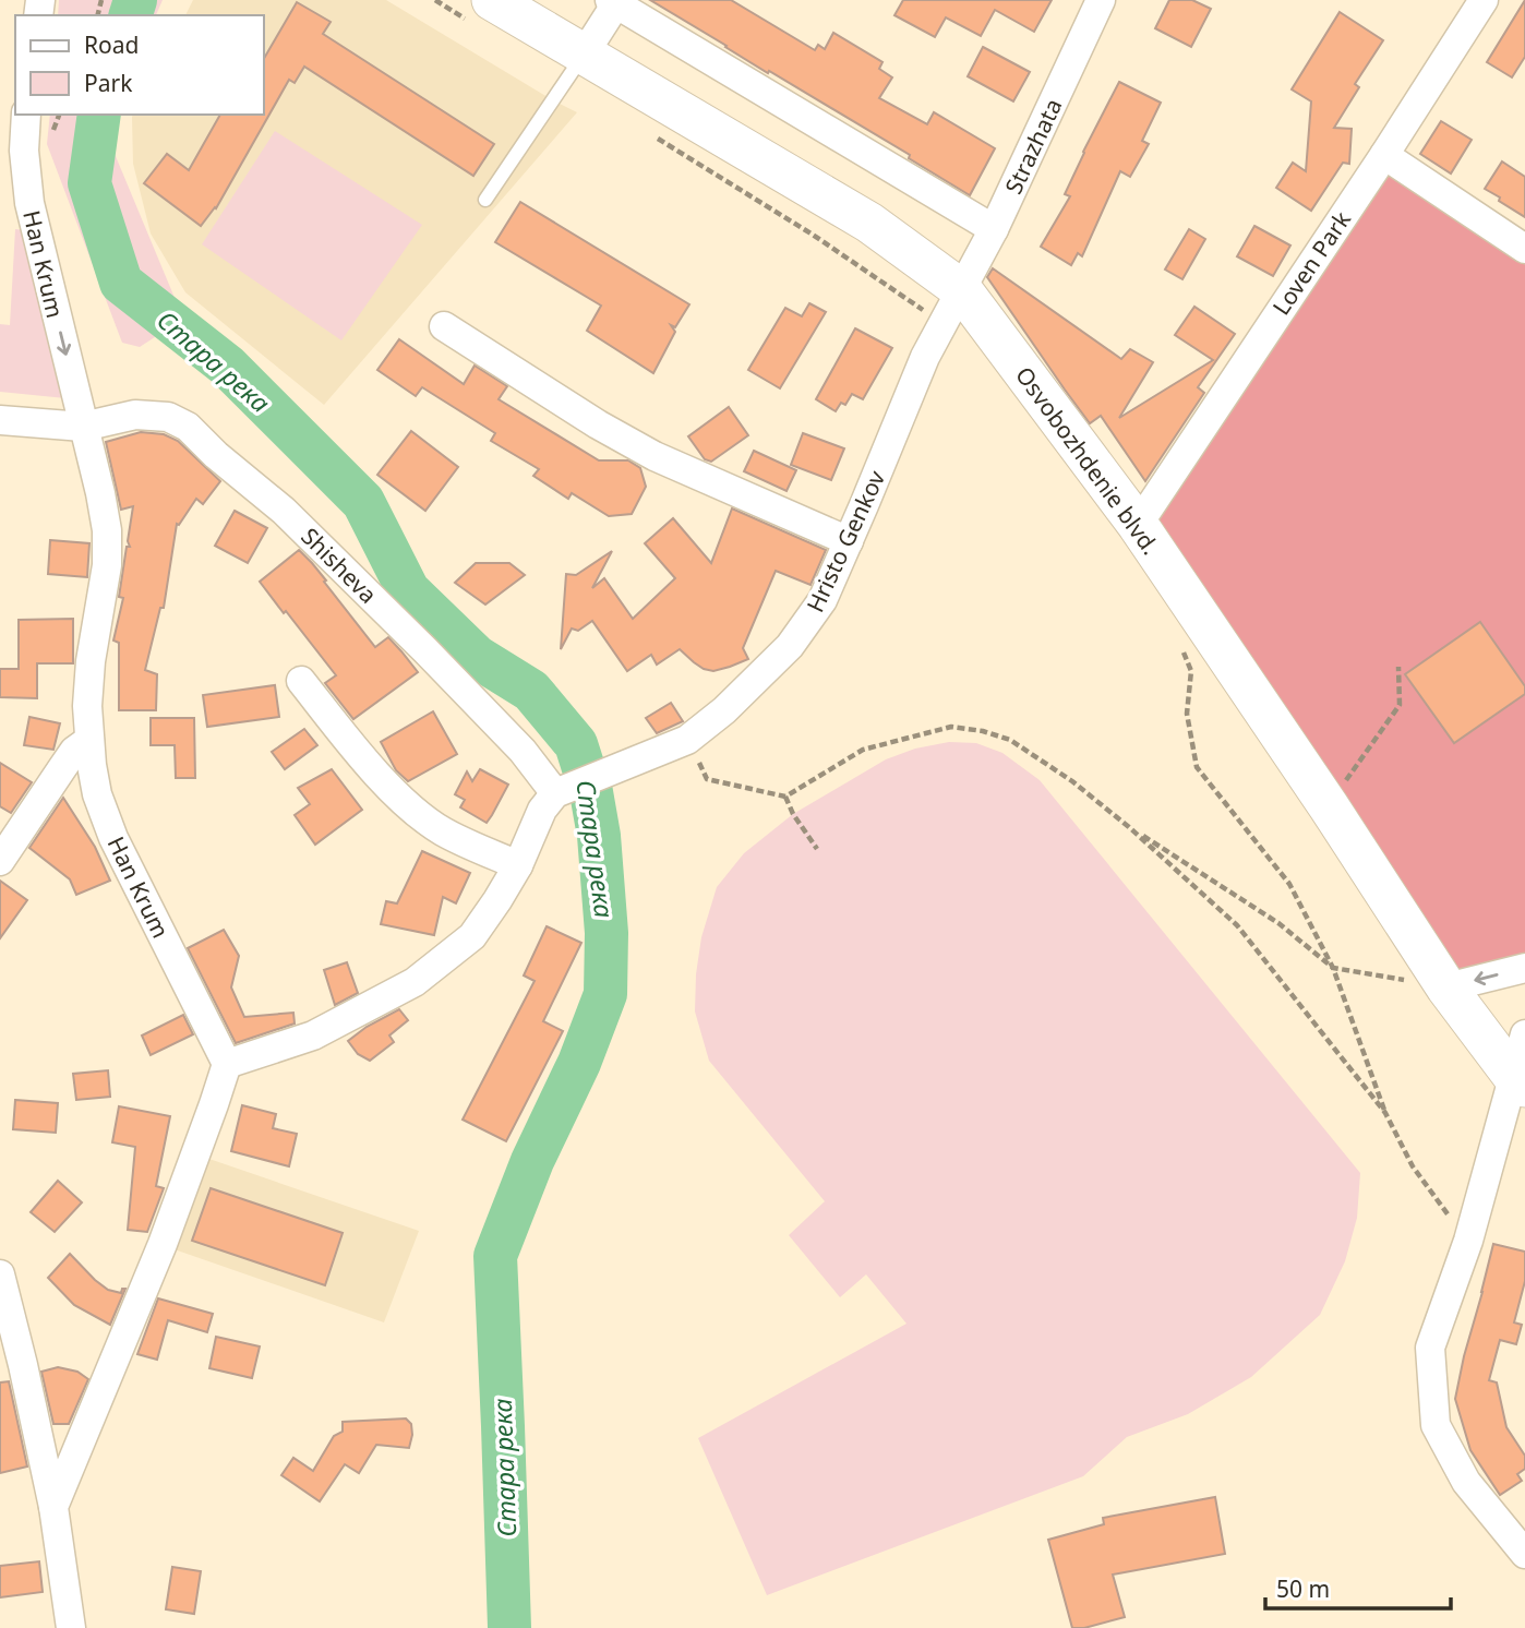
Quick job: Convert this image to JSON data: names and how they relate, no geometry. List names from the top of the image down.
{
  "streets": {
    "main road": ["Osvobozhdenie blvd."],
    "street": [
      "Strazhata",
      "Loven Park",
      "Han Krum",
      "Hristo Genkov",
      "Shisheva"
    ]
  },
  "crossings": [
    ["Strazhata", "Osvobozhdenie blvd."],
    ["Strazhata", "Hristo Genkov"],
    ["Loven Park", "Osvobozhdenie blvd."],
    ["Han Krum", "Shisheva"],
    ["Osvobozhdenie blvd.", "Hristo Genkov"],
    ["Hristo Genkov", "Shisheva"]
  ],
  "water": ["Стара река"],
  "legend": ["Road", "Park"],
  "scale_bar": "50 m"
}
